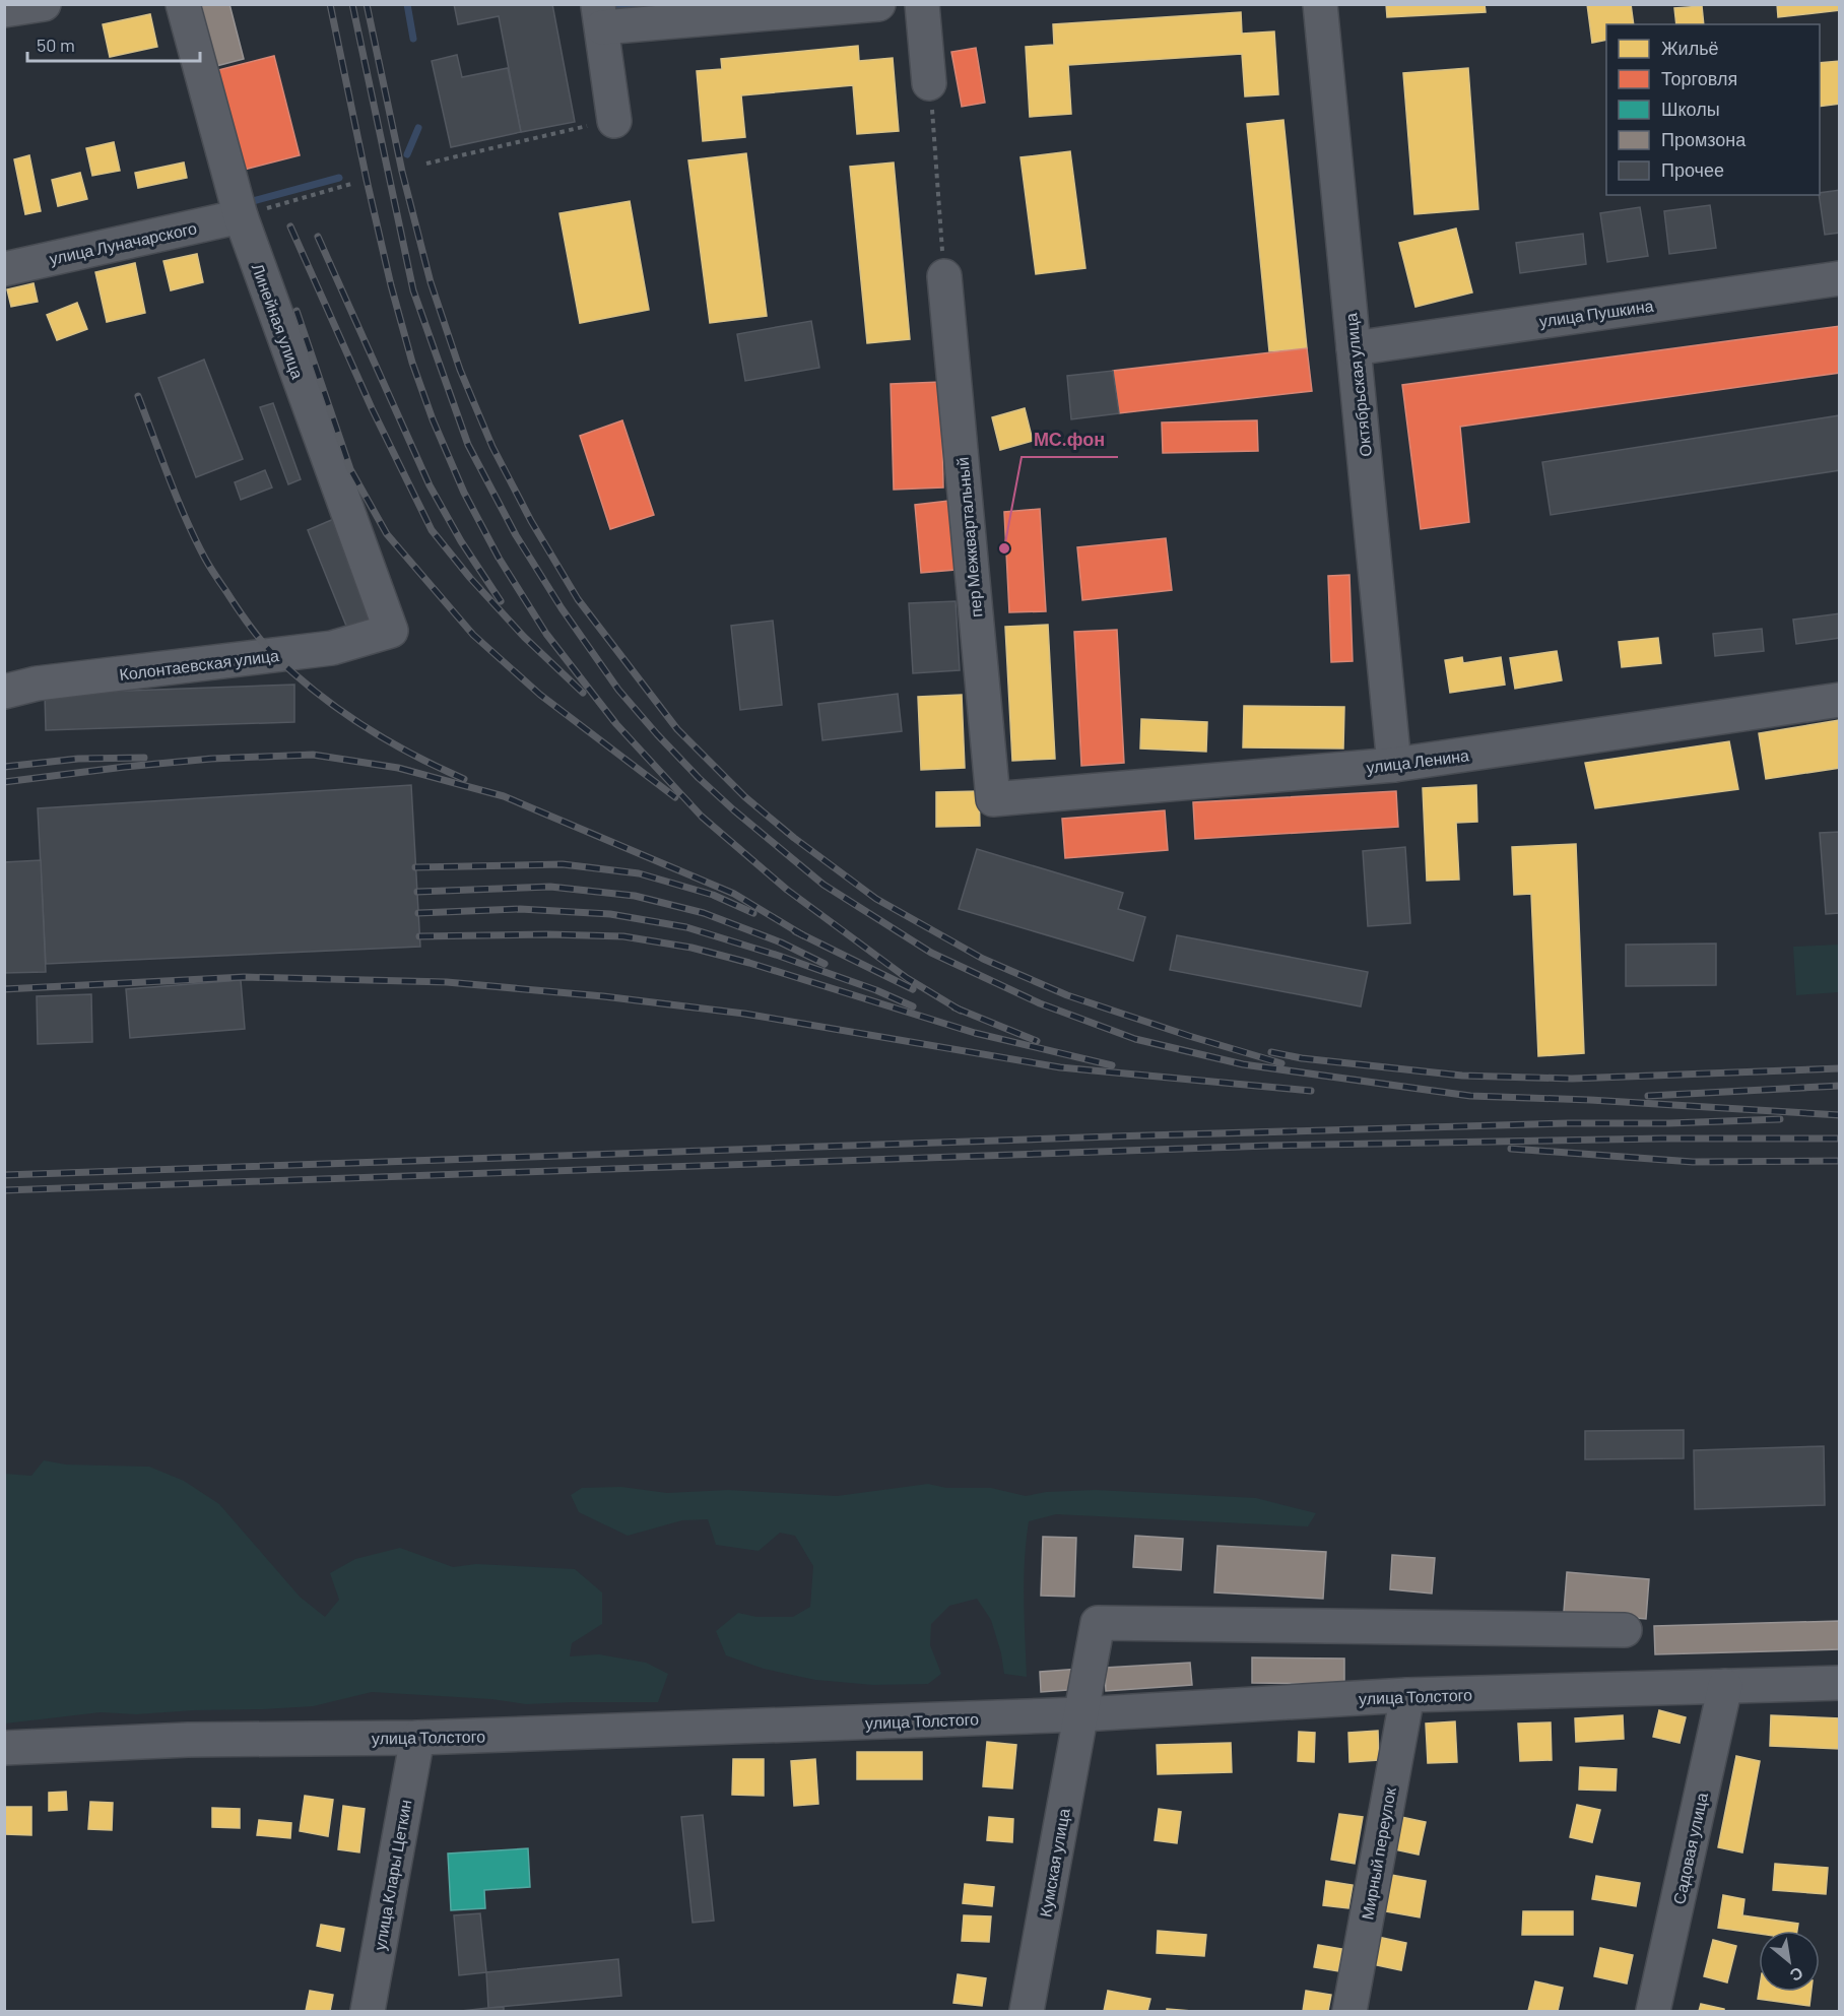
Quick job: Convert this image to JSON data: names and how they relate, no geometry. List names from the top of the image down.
{
  "streets": {
    "street": [
      "улица Луначарского",
      "улица Пушкина",
      "Линейная улица",
      "Октябрьская улица",
      "пер Межквартальный",
      "Колонтаевская улица",
      "улица Ленина",
      "улица Толстого",
      "Садовая улица",
      "Мирный переулок",
      "Кумская улица",
      "улица Клары Цеткин"
    ]
  },
  "crossings": [
    ["улица Луначарского", "Линейная улица"],
    ["улица Пушкина", "Октябрьская улица"],
    ["Линейная улица", "Колонтаевская улица"],
    ["Октябрьская улица", "улица Ленина"],
    ["пер Межквартальный", "улица Ленина"],
    ["улица Толстого", "Садовая улица"],
    ["улица Толстого", "Мирный переулок"],
    ["улица Толстого", "Кумская улица"],
    ["улица Толстого", "улица Клары Цеткин"]
  ],
  "places": ["МС.фон"],
  "legend": [
    "Жильё",
    "Торговля",
    "Школы",
    "Промзона",
    "Прочее"
  ],
  "scale_bar": "50 m",
  "north": "bottom right"
}
